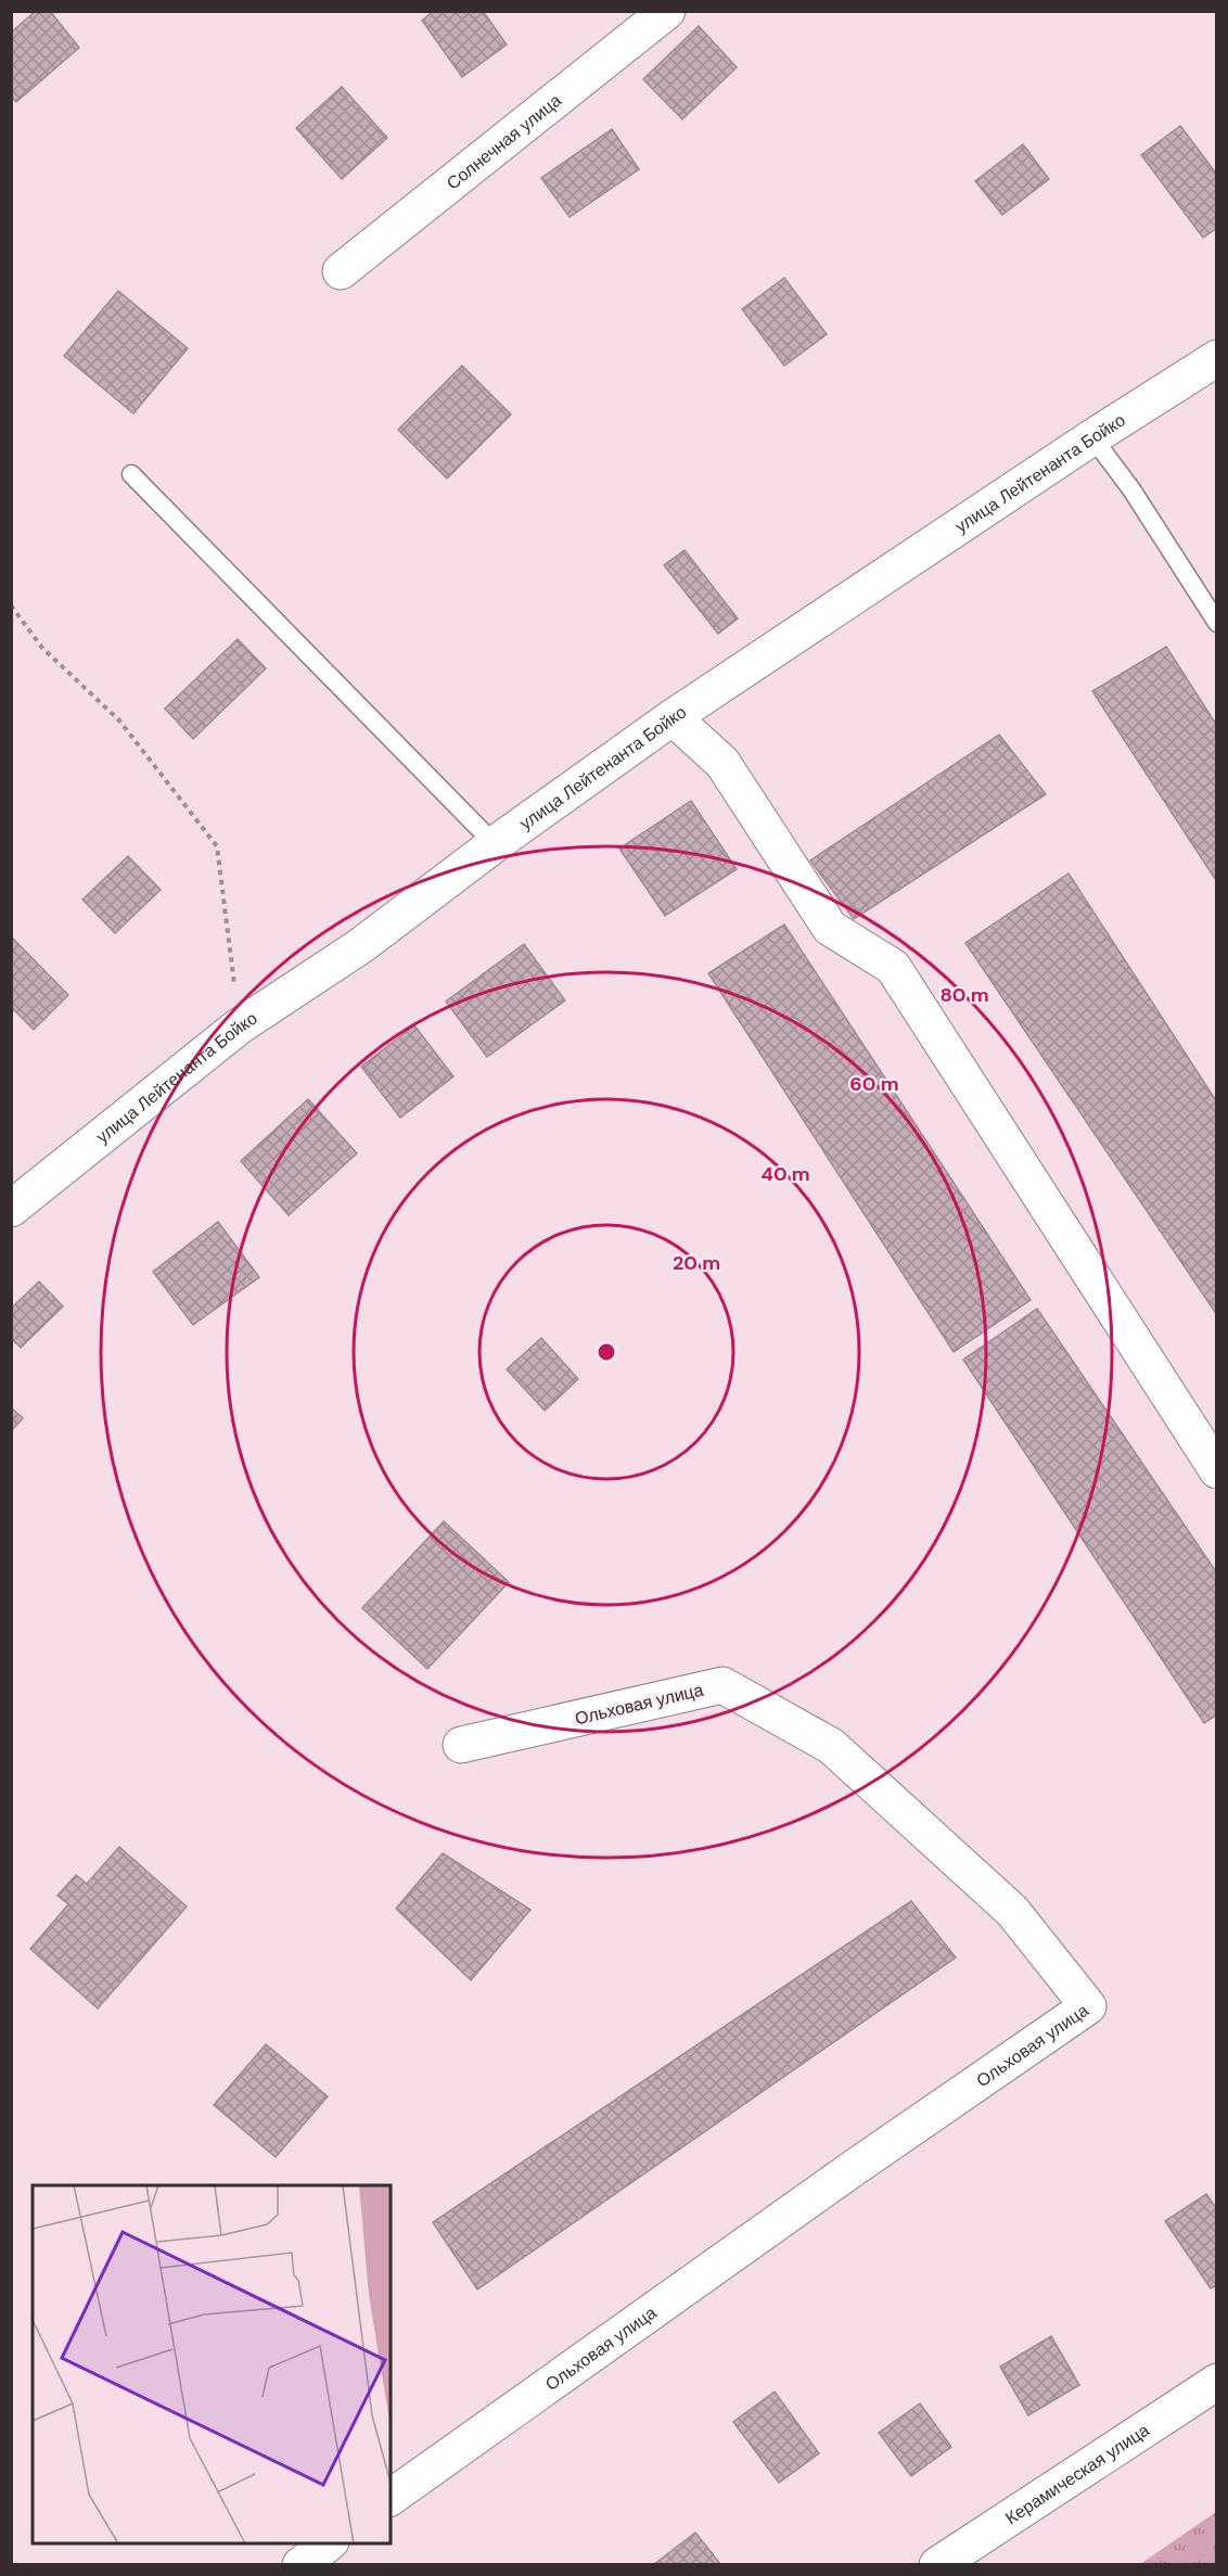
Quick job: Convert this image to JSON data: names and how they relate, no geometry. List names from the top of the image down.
{
  "streets": {
    "street": [
      "Солнечная улица",
      "улица Лейтенанта Бойко",
      "Ольховая улица",
      "Керамическая улица"
    ]
  },
  "rings": [
    "80 m",
    "60 m",
    "40 m",
    "20 m"
  ]
}
